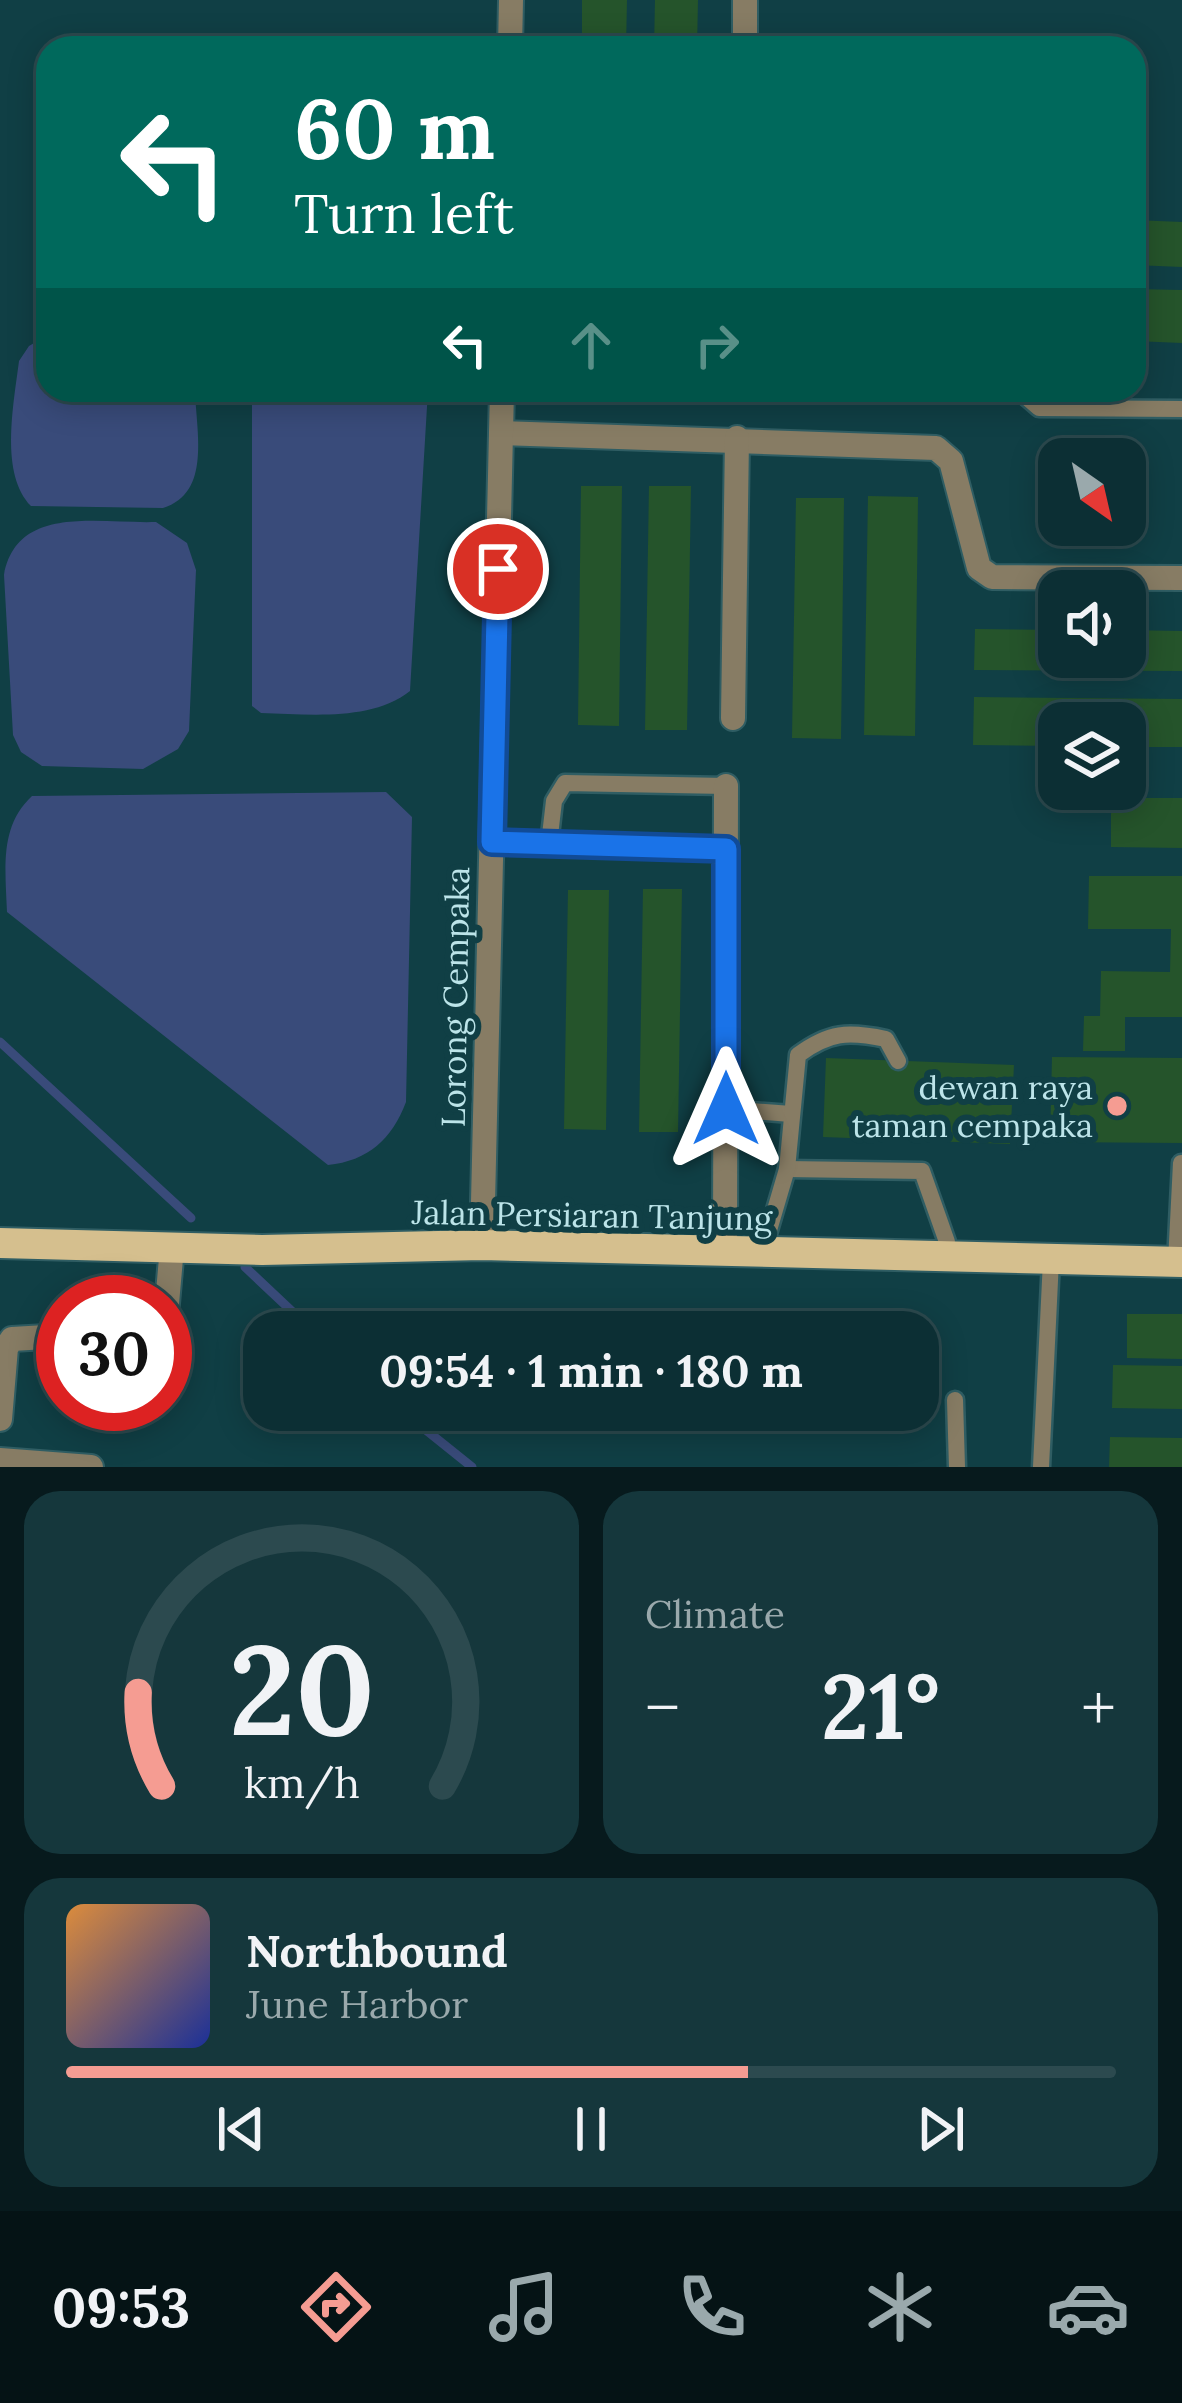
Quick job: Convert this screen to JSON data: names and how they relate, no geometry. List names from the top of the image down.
{
  "streets": {
    "main road": ["Jalan Persiaran Tanjung"],
    "street": ["Lorong Cempaka"]
  },
  "crossings": [
    ["Lorong Cempaka", "Jalan Persiaran Tanjung"]
  ],
  "places": ["dewan raya taman cempaka"],
  "north": "bottom right",
  "page": {
    "turn": ["60 m", "Turn left"],
    "limit": "30",
    "trip": "09:54 · 1 min · 180 m",
    "tile": "Climate",
    "heat": ["−", "21°", "+"],
    "song": ["Northbound", "June Harbor"],
    "tabs": "09:53",
    "gauge": ["20", "km/h"]
  }
}
